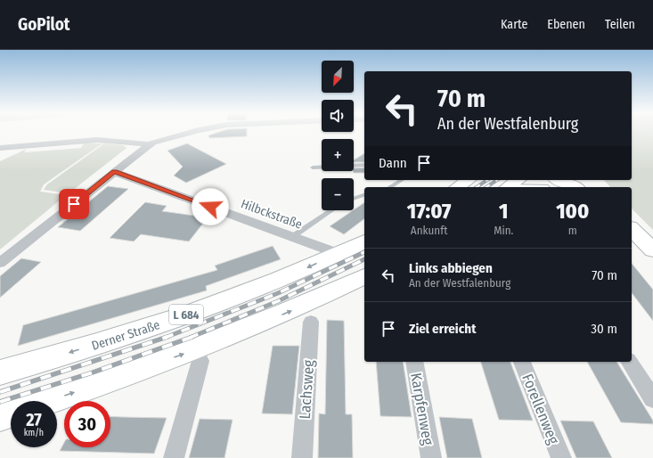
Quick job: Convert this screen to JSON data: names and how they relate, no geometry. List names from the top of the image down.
{
  "streets": {
    "main road": ["L 684", "Derner Straße"],
    "street": [
      "Hilbckstraße",
      "Lachsweg",
      "Karpfenweg",
      "Forellenweg"
    ]
  },
  "crossings": [
    ["Hilbckstraße", "Derner Straße"]
  ],
  "north": "bottom left",
  "page": {
    "header": "GoPilot",
    "nav": ["Karte", "Ebenen", "Teilen"],
    "map_buttons": ["+", "−"],
    "turn": ["70 m", "An der Westfalenburg"],
    "then": "Dann",
    "eta": [
      "17:07",
      "Ankunft",
      "1",
      "Min.",
      "100",
      "m"
    ],
    "list": [
      {
        "name": "Links abbiegen",
        "note": "An der Westfalenburg",
        "value": "70 m"
      },
      {
        "name": "Ziel erreicht",
        "value": "30 m"
      }
    ],
    "speed": "27 km/h",
    "limit": "30"
  }
}
